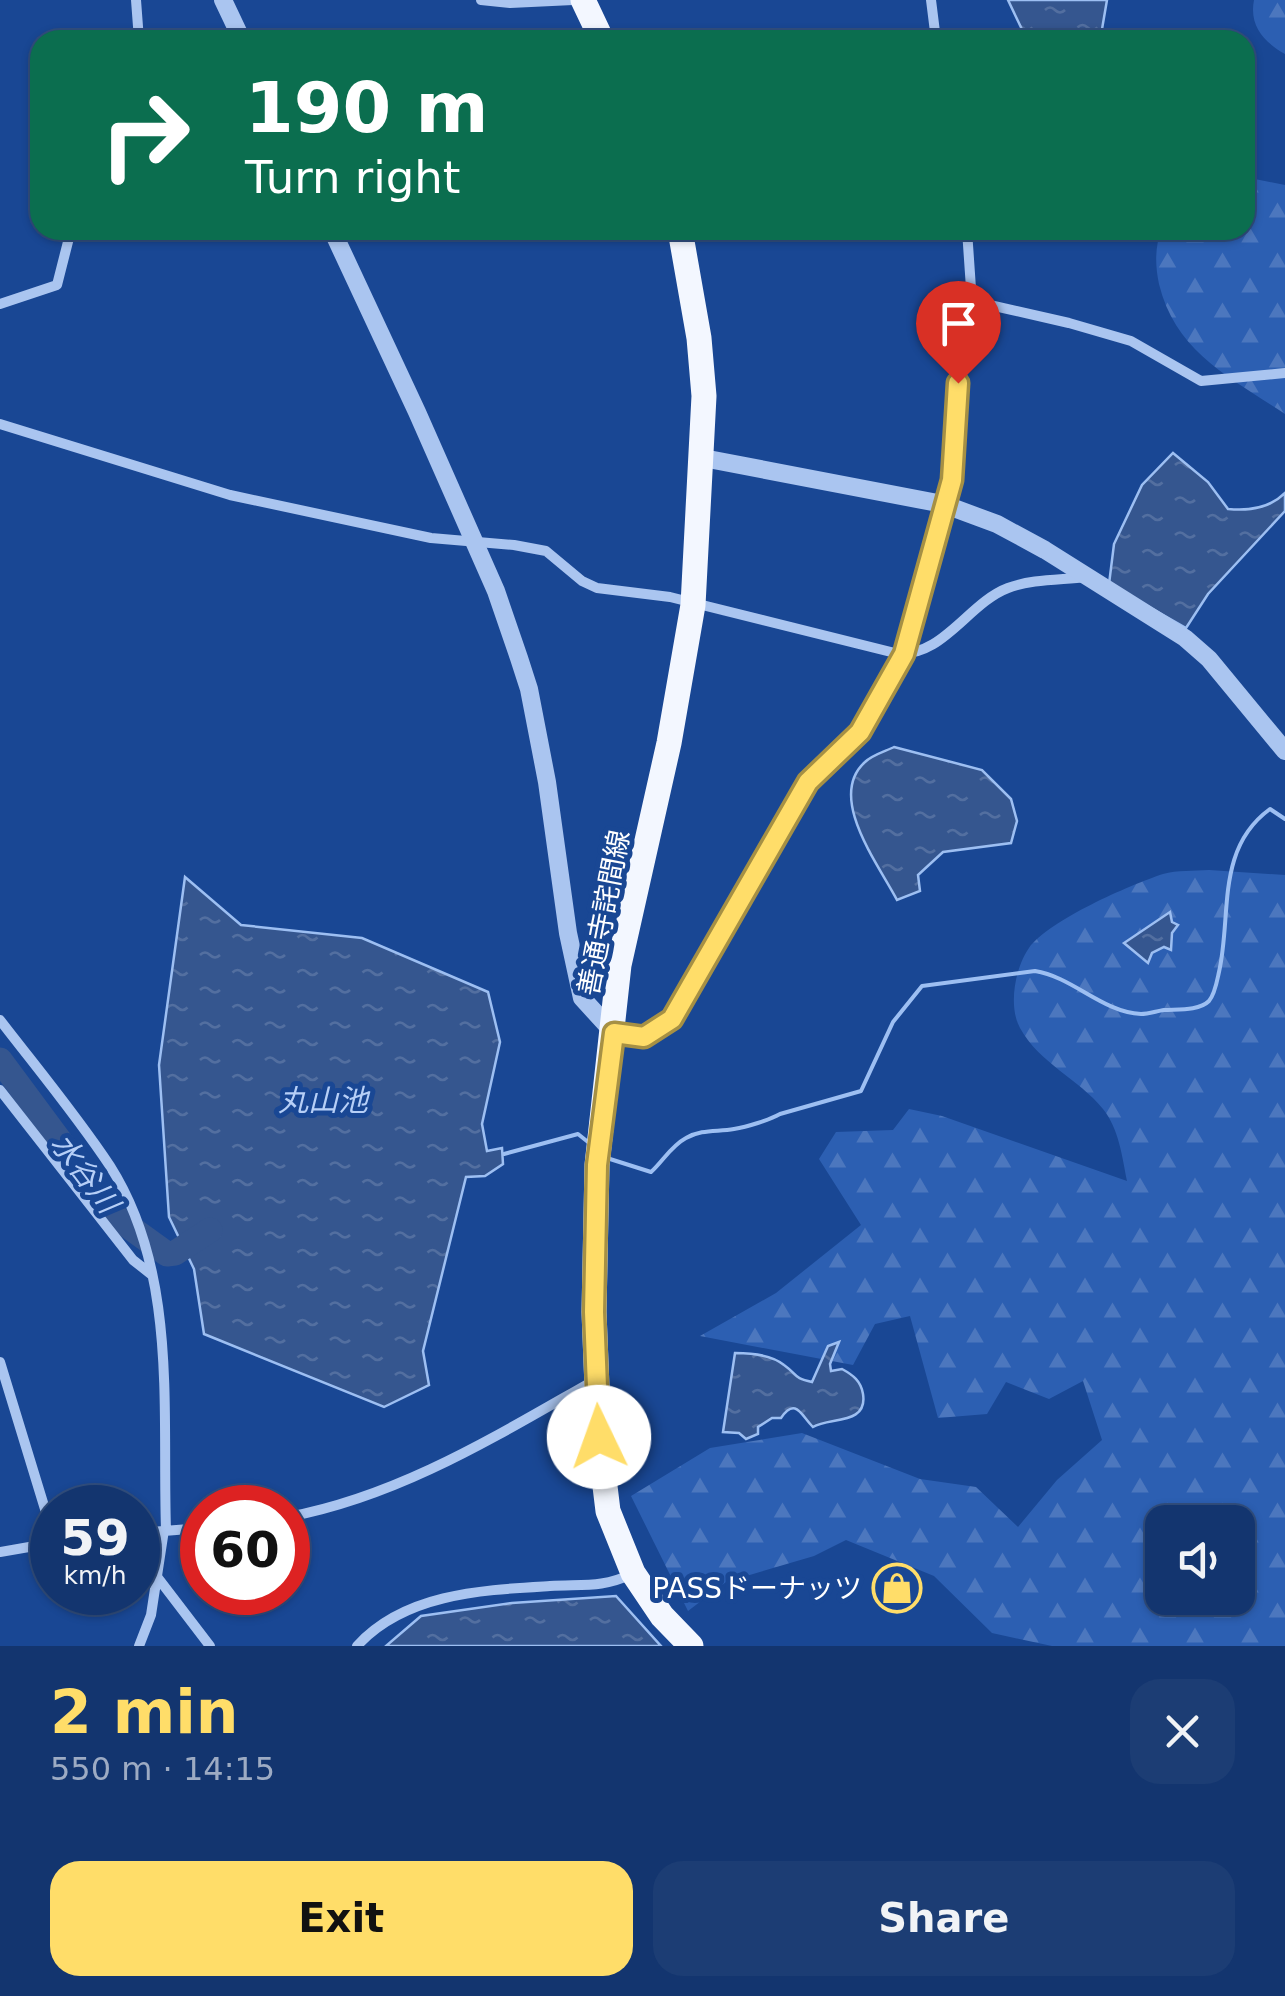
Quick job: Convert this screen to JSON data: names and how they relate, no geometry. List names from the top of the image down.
{
  "streets": {
    "main road": ["善通寺詫間線"]
  },
  "water": ["丸山池", "水谷川"],
  "places": {
    "shop": ["PASSドーナッツ"]
  },
  "page": {
    "turn": ["190 m", "Turn right"],
    "speed": "59 km/h",
    "limit": "60",
    "heading": ["2 min", "550 m · 14:15"],
    "buttons": ["Exit", "Share"]
  }
}
